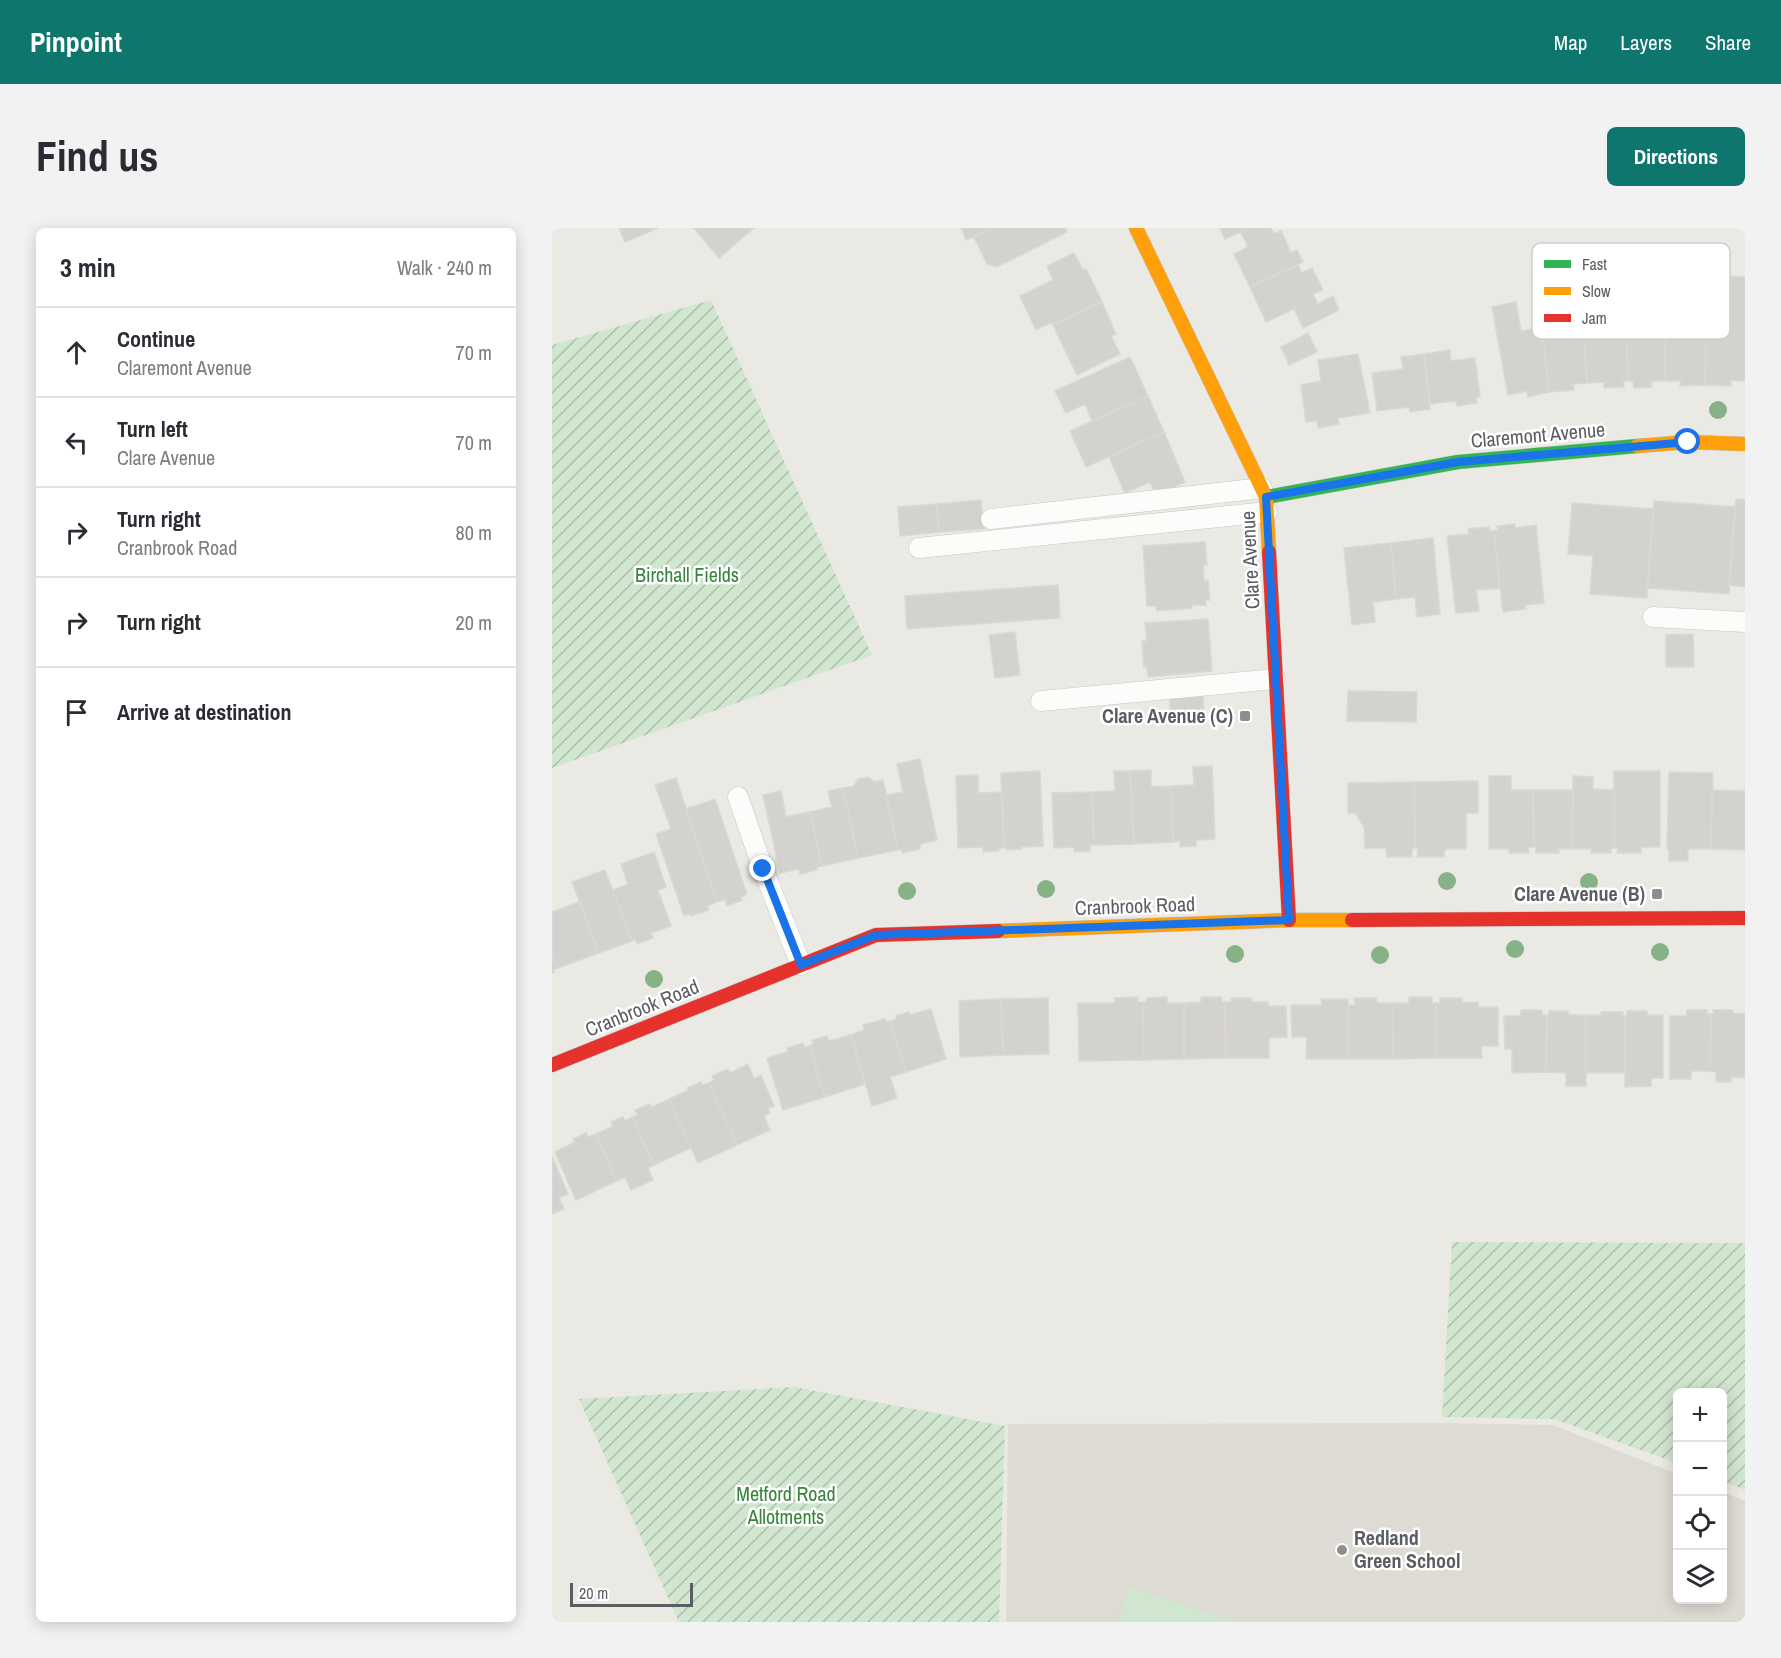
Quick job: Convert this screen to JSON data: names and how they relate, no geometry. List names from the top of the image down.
{
  "streets": {
    "main road": ["Claremont Avenue", "Clare Avenue", "Cranbrook Road"]
  },
  "crossings": [
    ["Claremont Avenue", "Clare Avenue"],
    ["Clare Avenue", "Cranbrook Road"]
  ],
  "parks": ["Birchall Fields", "Metford Road Allotments"],
  "places": {
    "transit": ["Clare Avenue (C)", "Clare Avenue (B)"],
    "other": ["Redland Green School"]
  },
  "legend": ["Fast", "Slow", "Jam"],
  "scale_bar": "20 m",
  "page": {
    "header": "Pinpoint",
    "nav": ["Map", "Layers", "Share"],
    "buttons": "Directions",
    "title": "Find us",
    "heading": ["3 min", "Walk · 240 m"],
    "list": [
      ["Continue", "Claremont Avenue", "70 m"],
      ["Turn left", "Clare Avenue", "70 m"],
      ["Turn right", "Cranbrook Road", "80 m"],
      ["Turn right", "20 m"],
      "Arrive at destination"
    ],
    "map_buttons": ["+", "−"],
    "scale": "20 m"
  }
}
